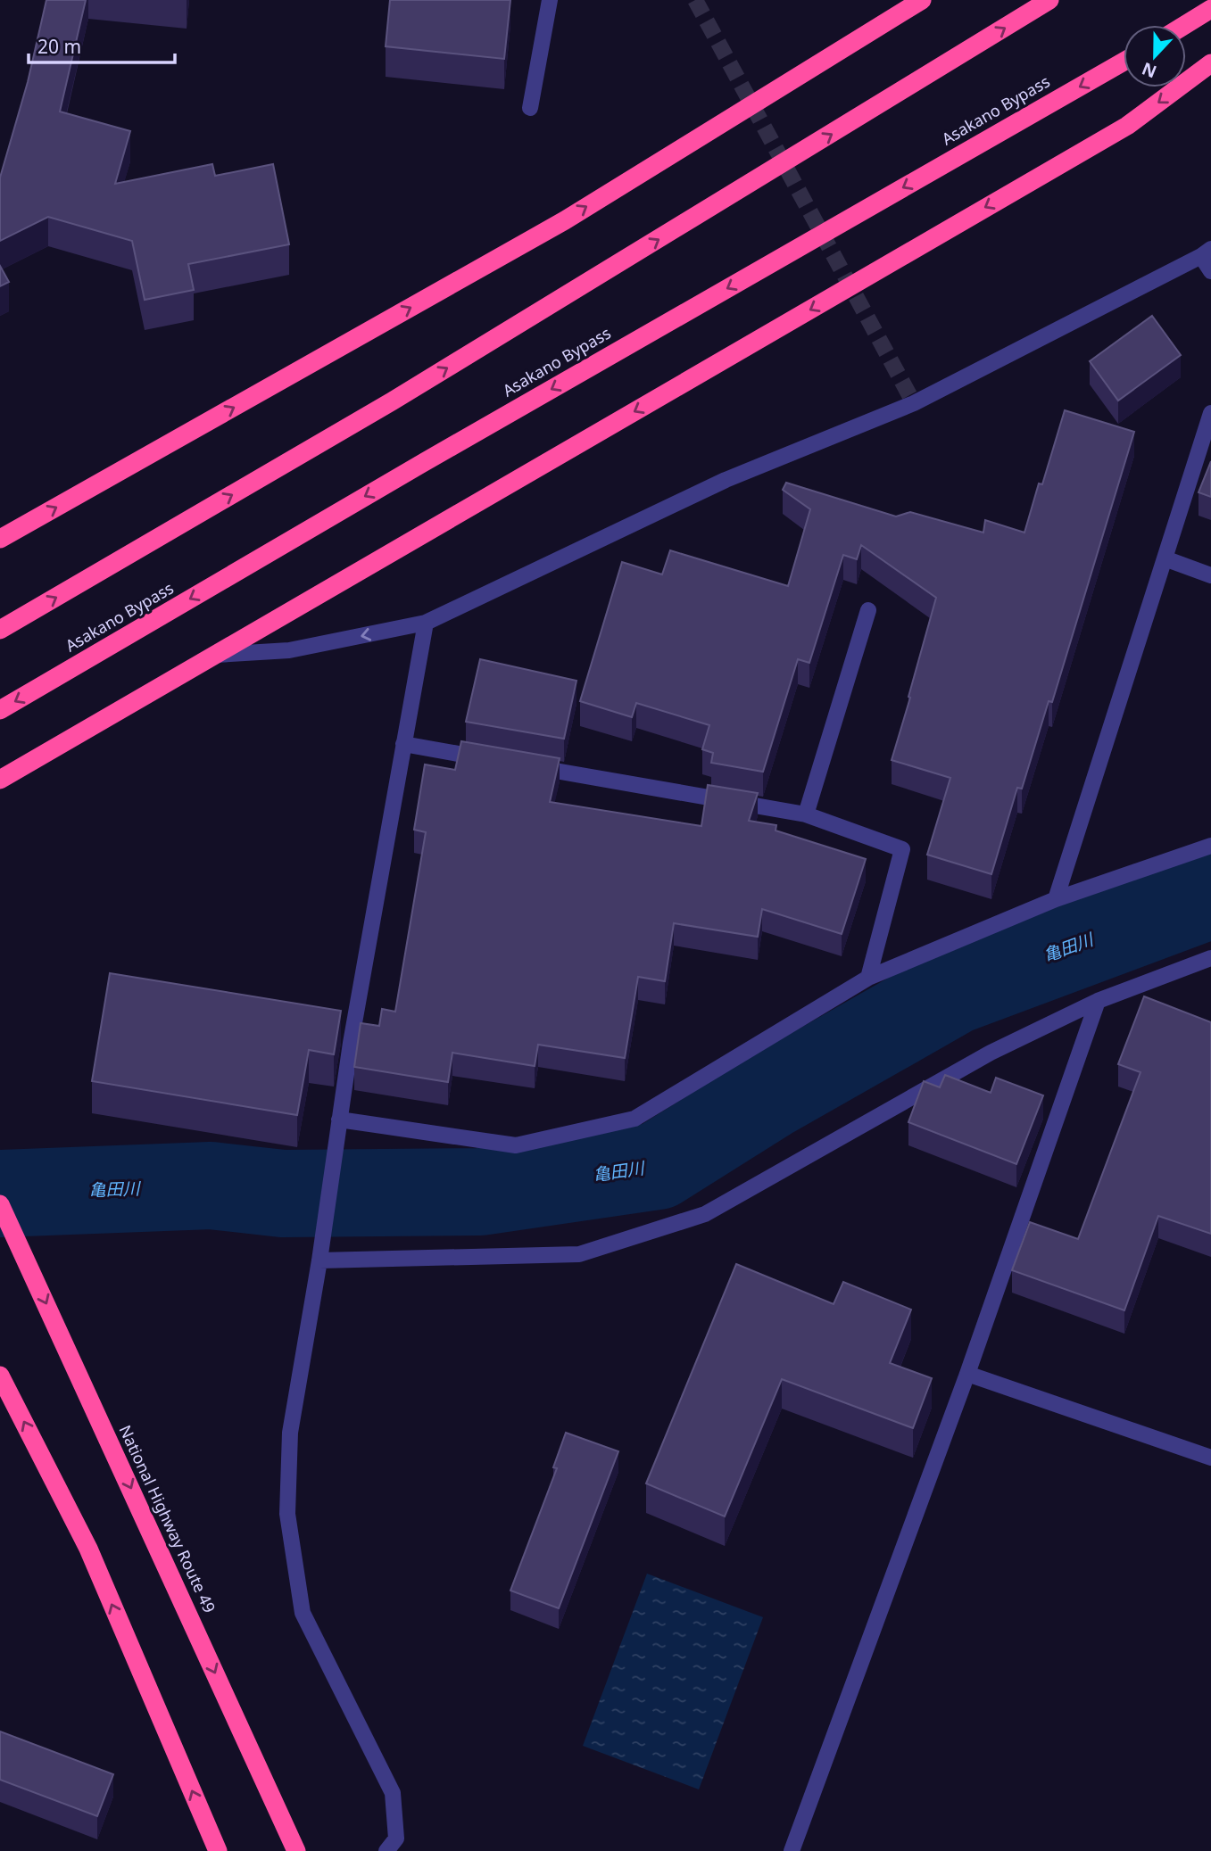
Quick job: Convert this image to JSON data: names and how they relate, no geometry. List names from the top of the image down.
{
  "streets": {
    "highway": ["Asakano Bypass", "National Highway Route 49"]
  },
  "water": ["亀田川"],
  "scale_bar": "20 m",
  "north": "bottom"
}
